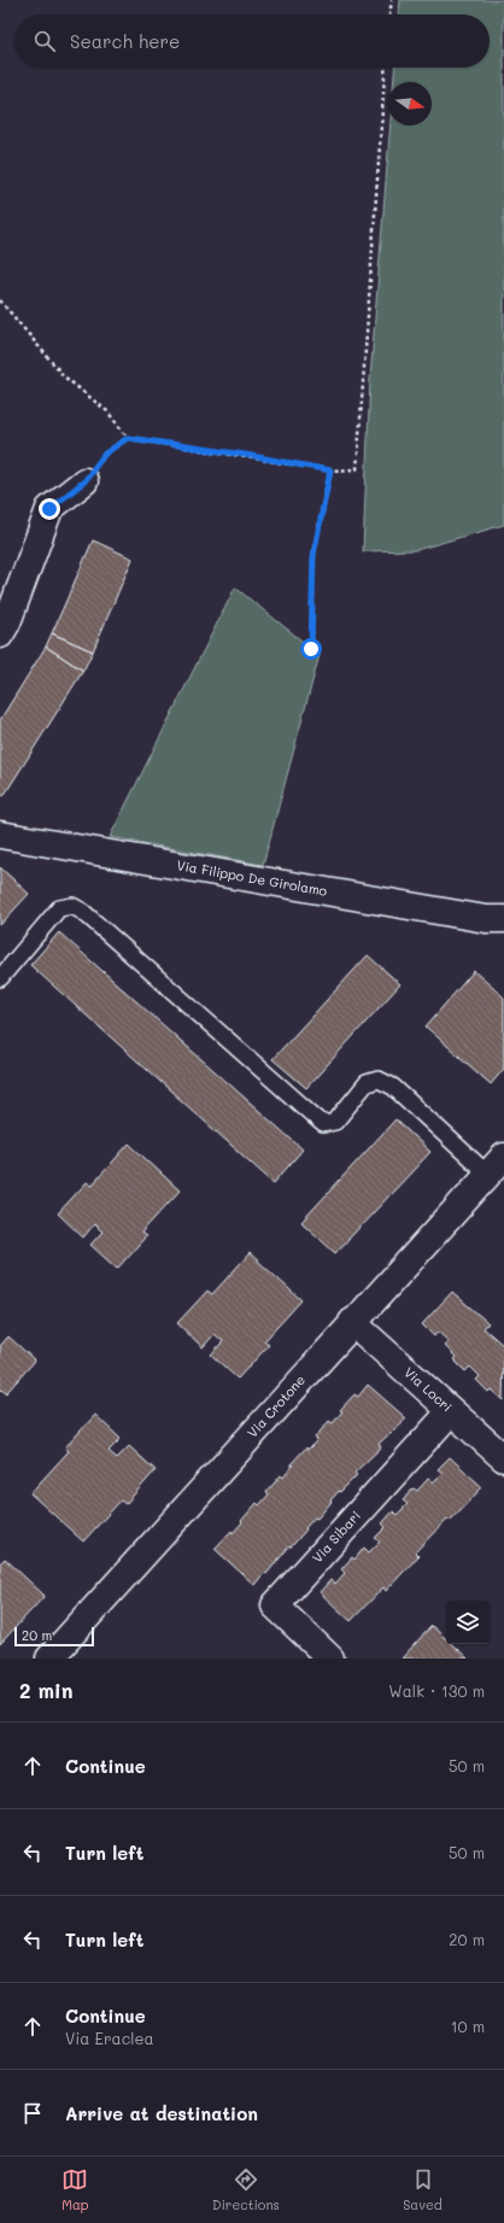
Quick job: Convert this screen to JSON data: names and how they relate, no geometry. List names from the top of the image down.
{
  "streets": {
    "street": [
      "Via Filippo De Girolamo",
      "Via Locri",
      "Via Crotone",
      "Via Sibari"
    ]
  },
  "crossings": [
    ["Via Locri", "Via Crotone"],
    ["Via Locri", "Via Sibari"]
  ],
  "scale_bar": "20 m",
  "north": "right",
  "page": {
    "search": "Search here",
    "scale": "20 m",
    "heading": ["2 min", "Walk · 130 m"],
    "list": [
      ["Continue", "50 m"],
      ["Turn left", "50 m"],
      ["Turn left", "20 m"],
      ["Continue", "Via Eraclea", "10 m"],
      "Arrive at destination"
    ],
    "nav": ["Map", "Directions", "Saved"]
  }
}
